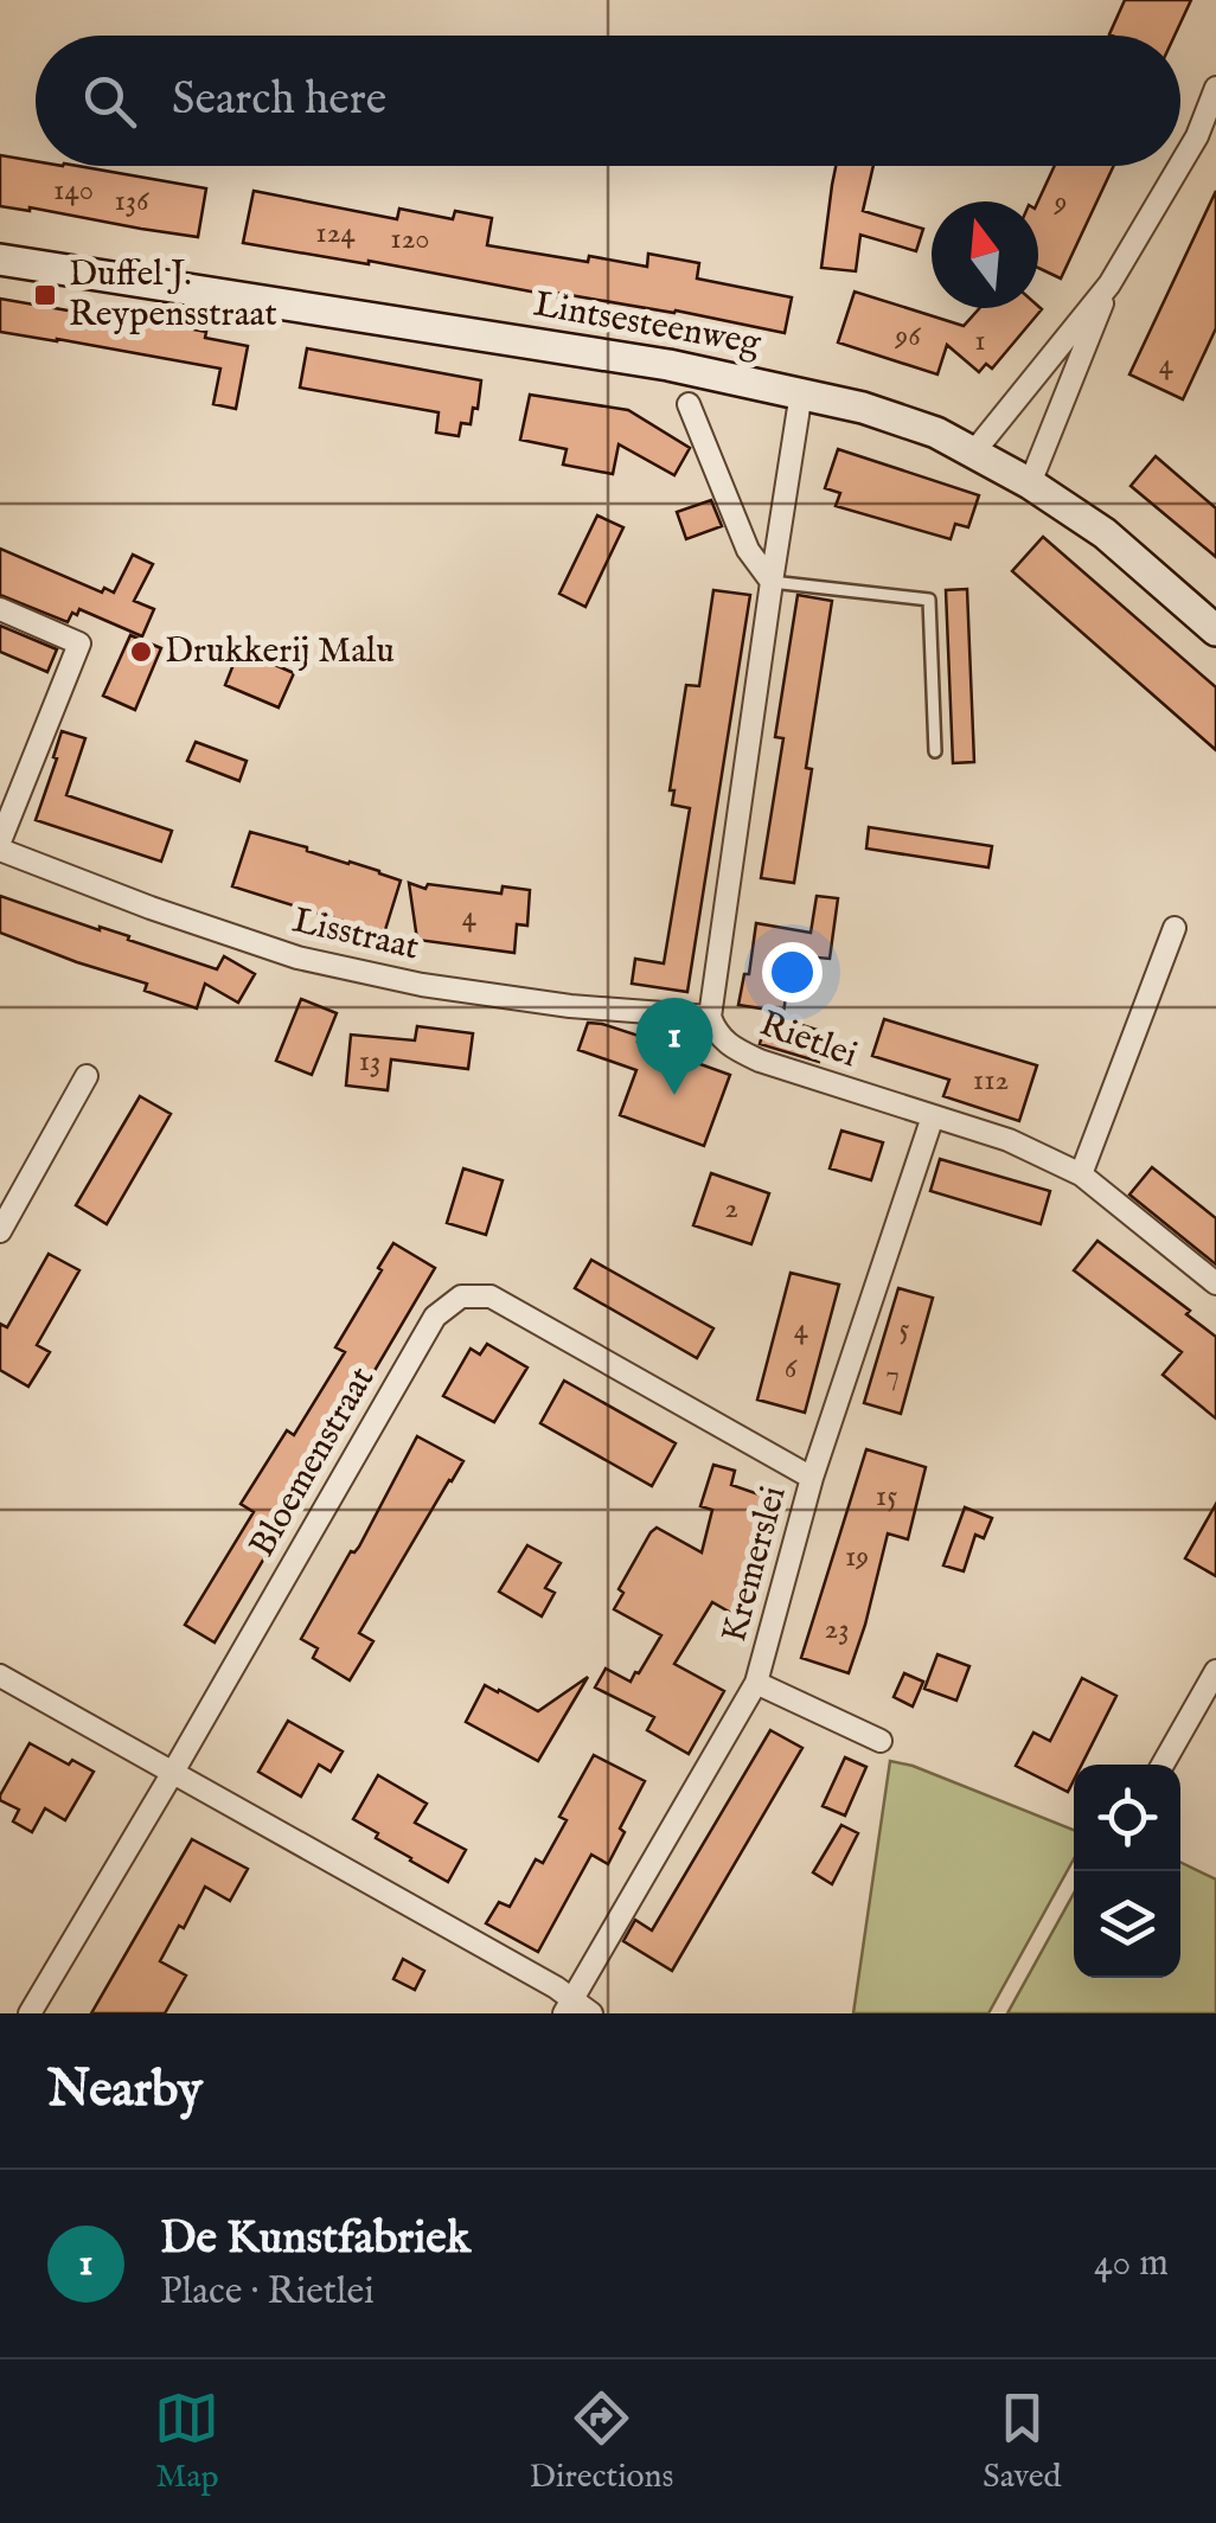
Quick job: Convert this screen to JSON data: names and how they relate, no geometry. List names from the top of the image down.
{
  "streets": {
    "street": [
      "Lintsesteenweg",
      "Lisstraat",
      "Rietlei",
      "Bloemenstraat",
      "Kremerslei"
    ]
  },
  "crossings": [
    ["Lintsesteenweg", "Rietlei"],
    ["Lisstraat", "Rietlei"],
    ["Rietlei", "Kremerslei"],
    ["Bloemenstraat", "Kremerslei"]
  ],
  "places": {
    "transit": ["Duffel J. Reypensstraat"],
    "other": ["Drukkerij Malu"]
  },
  "house_numbers": [
    "140",
    "136",
    "9",
    "124",
    "120",
    "96",
    "1",
    "4",
    "4",
    "13",
    "112",
    "2",
    "4",
    "5",
    "6",
    "7",
    "15",
    "19",
    "23"
  ],
  "north": "top",
  "page": {
    "search": "Search here",
    "pins": "1",
    "heading": "Nearby",
    "list": [
      {
        "mark": "1",
        "name": "De Kunstfabriek",
        "note": "Place · Rietlei",
        "value": "40 m"
      }
    ],
    "nav": ["Map", "Directions", "Saved"]
  }
}
